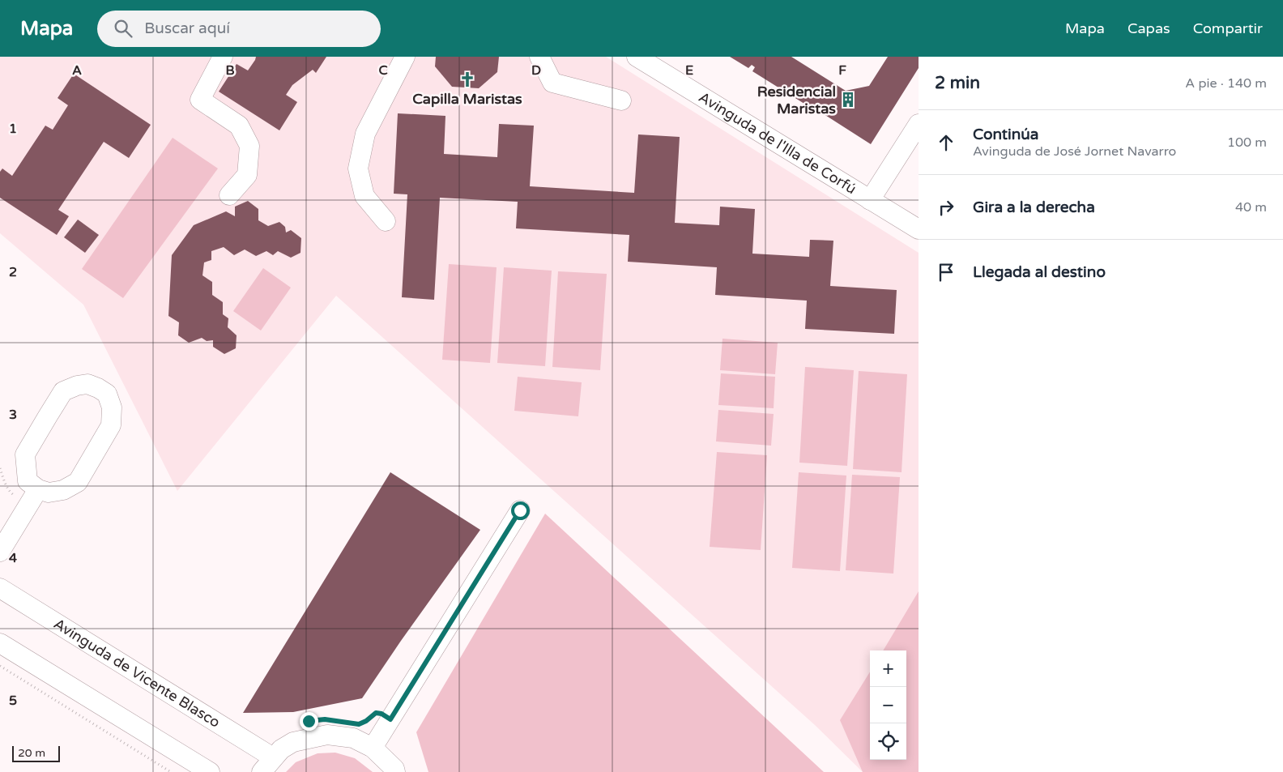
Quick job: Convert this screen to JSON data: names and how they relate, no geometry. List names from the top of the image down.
{
  "streets": {
    "street": ["Avinguda de l'Illa de Corfú", "Avinguda de Vicente Blasco"]
  },
  "places": {
    "church": ["Capilla Maristas"],
    "building": ["Residencial Maristas"]
  },
  "scale_bar": "20 m",
  "page": {
    "header": "Mapa",
    "search": "Buscar aquí",
    "nav": ["Mapa", "Capas", "Compartir"],
    "heading": ["2 min", "A pie · 140 m"],
    "list": [
      ["Continúa", "Avinguda de José Jornet Navarro", "100 m"],
      ["Gira a la derecha", "40 m"],
      "Llegada al destino"
    ],
    "map_buttons": ["+", "−"],
    "scale": "20 m"
  },
  "grid": {
    "columns": [
      "A",
      "B",
      "C",
      "D",
      "E",
      "F"
    ],
    "rows": [
      "1",
      "2",
      "3",
      "4",
      "5"
    ]
  }
}
